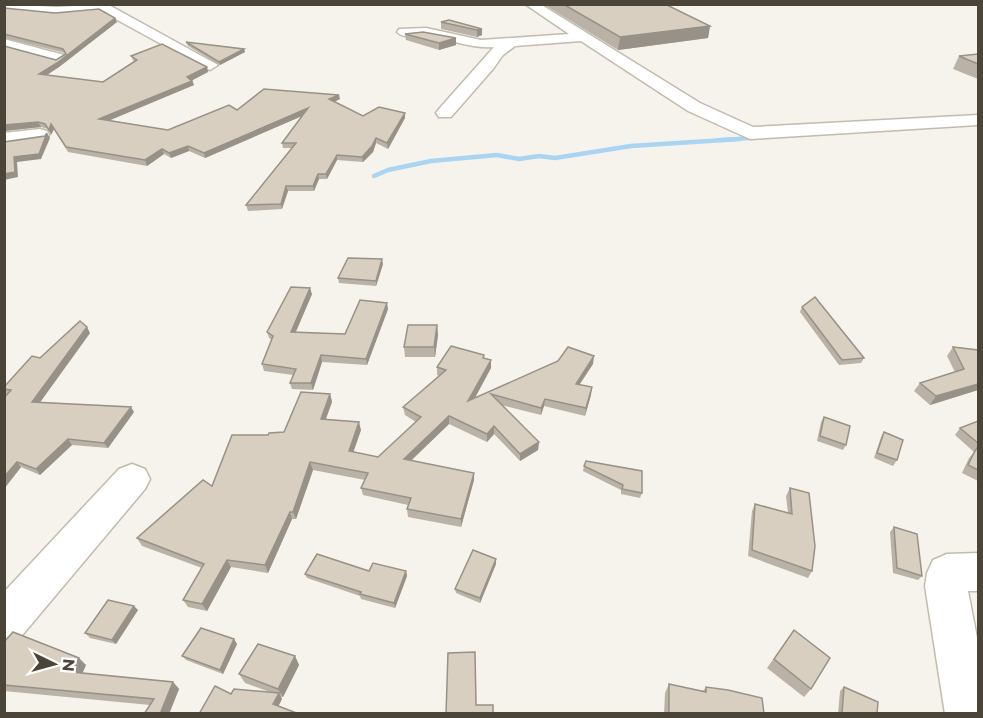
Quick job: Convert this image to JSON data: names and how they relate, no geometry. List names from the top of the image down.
{
  "north": "right"
}
